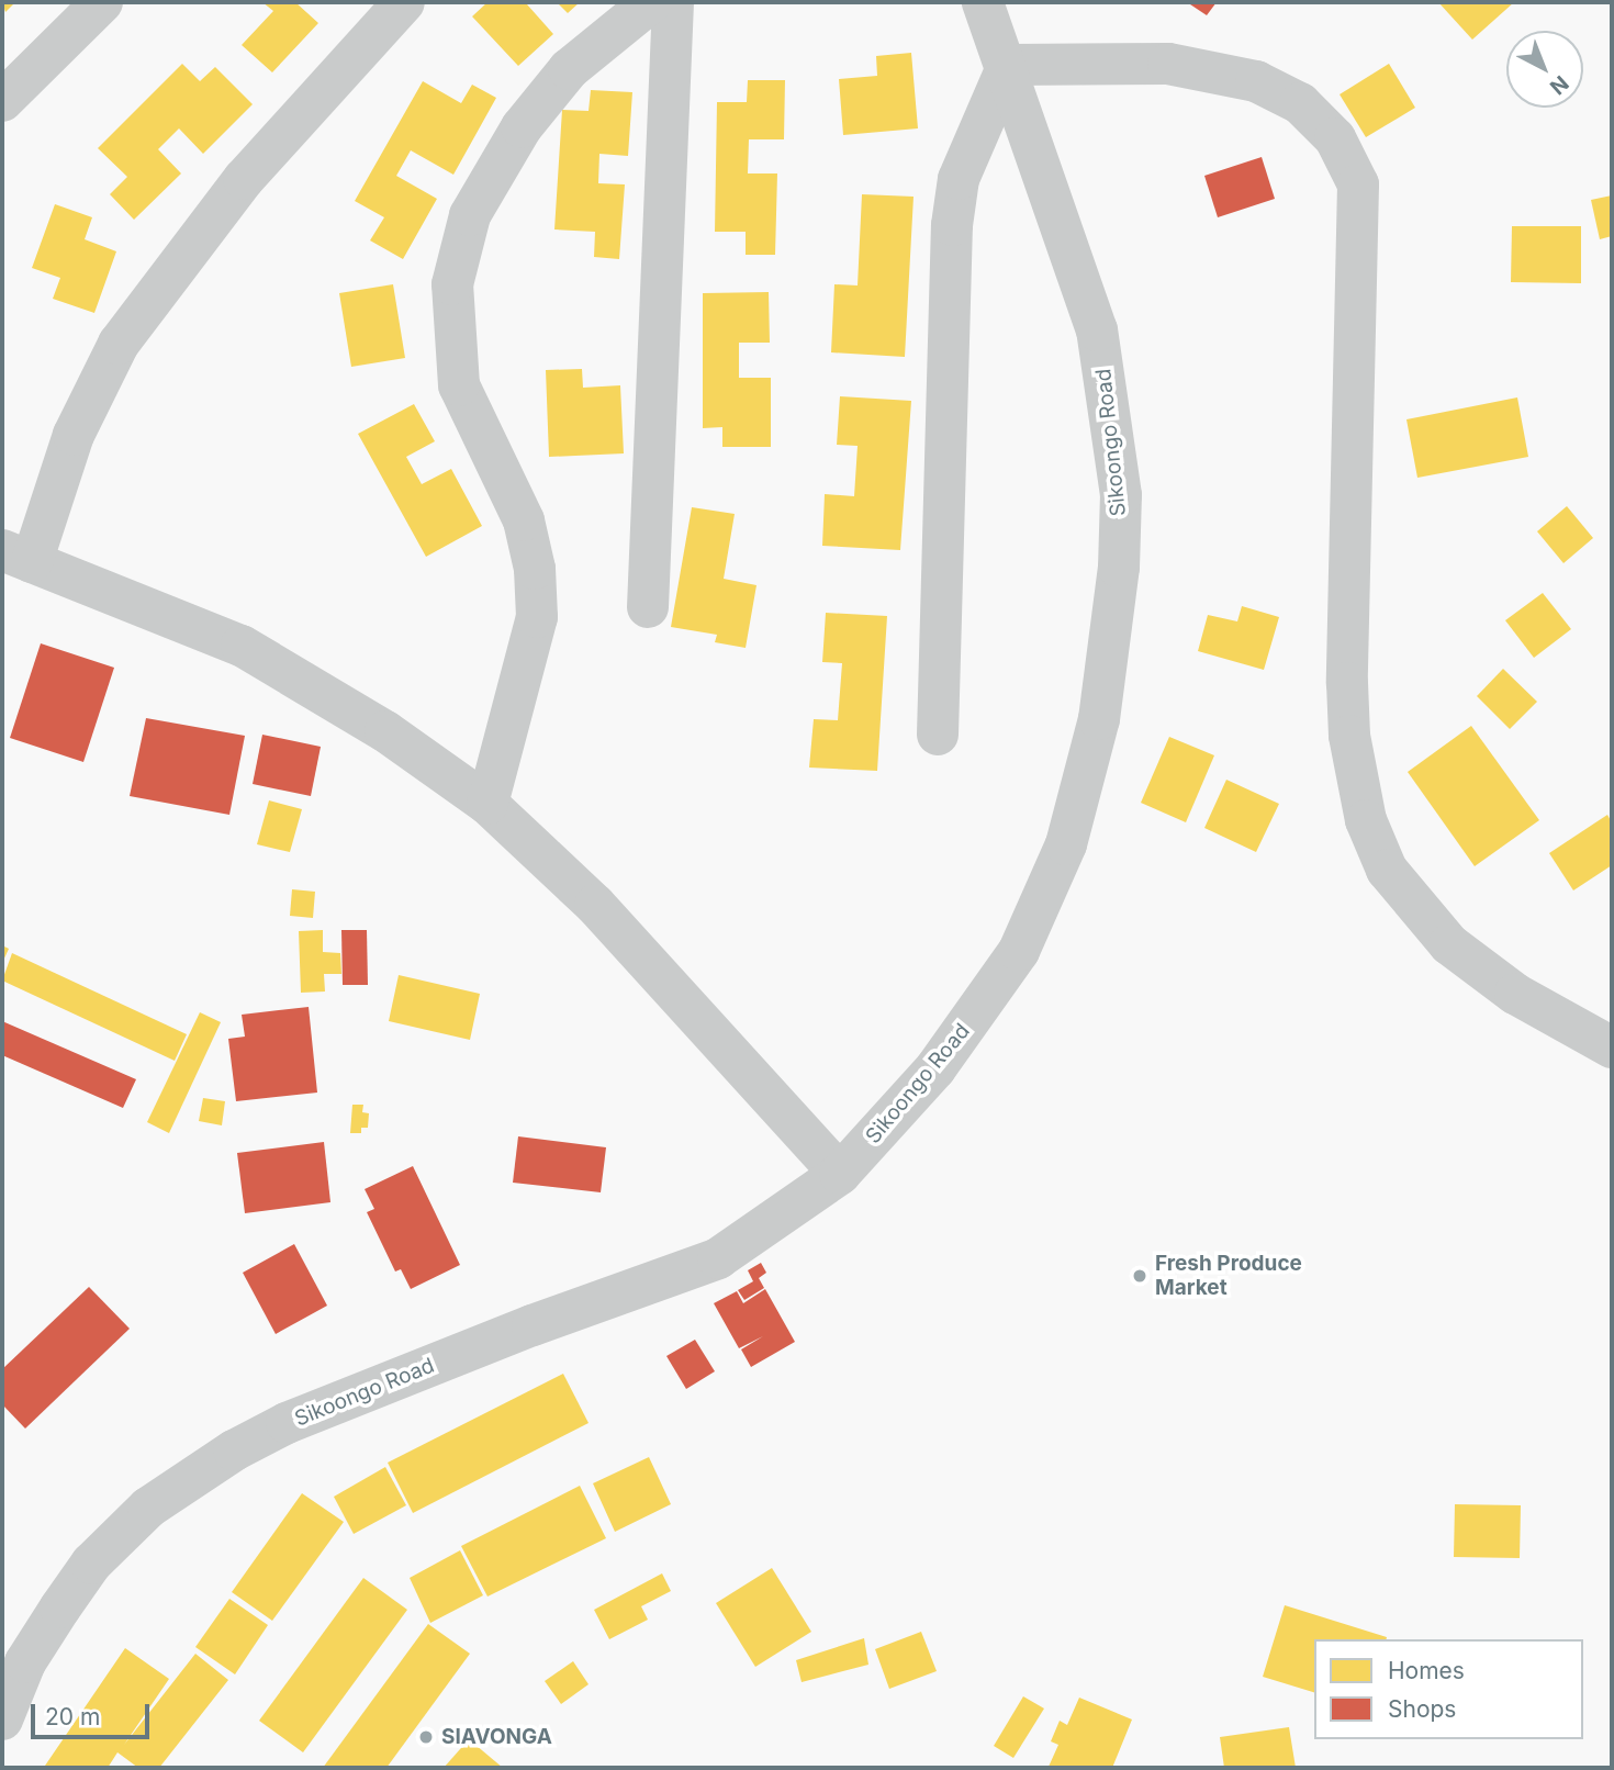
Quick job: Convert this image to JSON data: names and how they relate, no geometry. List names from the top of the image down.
{
  "streets": {
    "street": ["Sikoongo Road"]
  },
  "places": ["Fresh Produce Market", "SIAVONGA"],
  "legend": ["Homes", "Shops"],
  "scale_bar": "20 m",
  "north": "bottom right"
}
